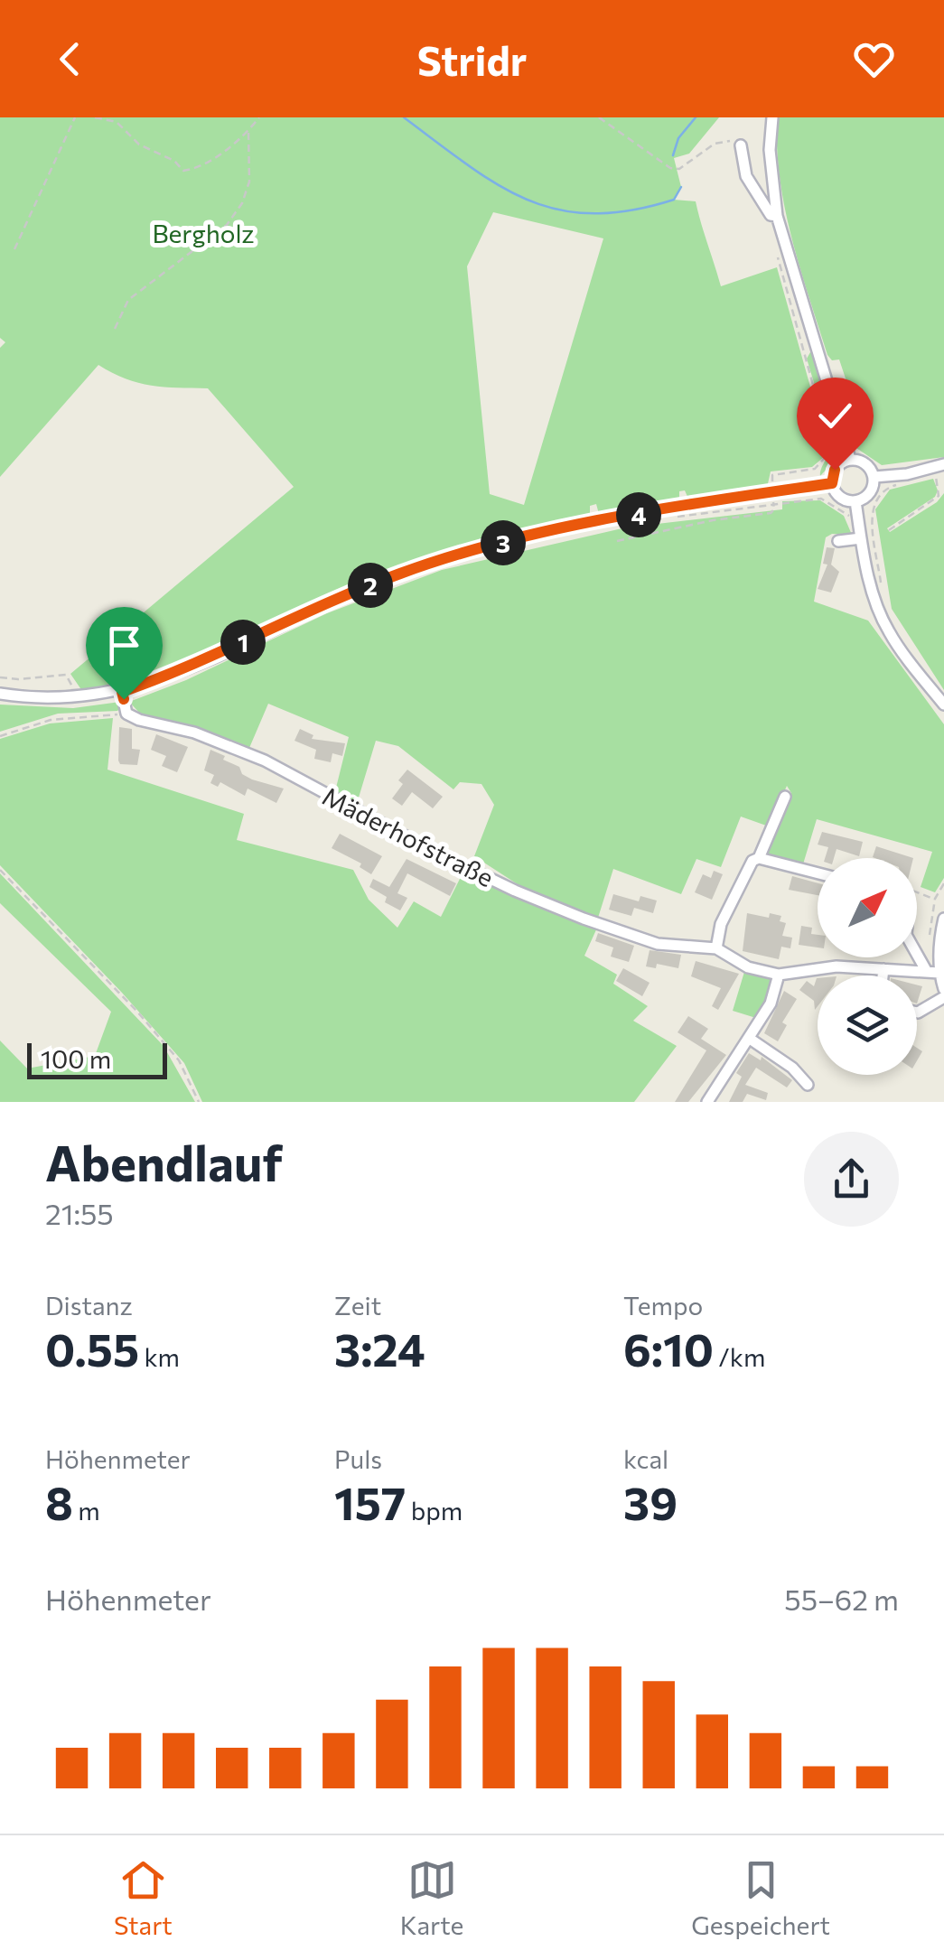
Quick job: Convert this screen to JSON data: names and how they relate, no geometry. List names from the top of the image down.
{
  "streets": {
    "street": ["Mäderhofstraße"]
  },
  "parks": ["Bergholz"],
  "scale_bar": "100 m",
  "north": "top right",
  "page": {
    "header": "Stridr",
    "pins": [
      "4",
      "3",
      "2",
      "1"
    ],
    "scale": "100 m",
    "heading": ["Abendlauf", "21:55"],
    "stats": [
      ["Distanz", "0.55 km"],
      ["Zeit", "3:24"],
      ["Tempo", "6:10 /km"],
      ["Höhenmeter", "8 m"],
      ["Puls", "157 bpm"],
      ["kcal", "39"]
    ],
    "chart": ["Höhenmeter", "55–62 m"],
    "tabs": ["Start", "Karte", "Gespeichert"]
  }
}
